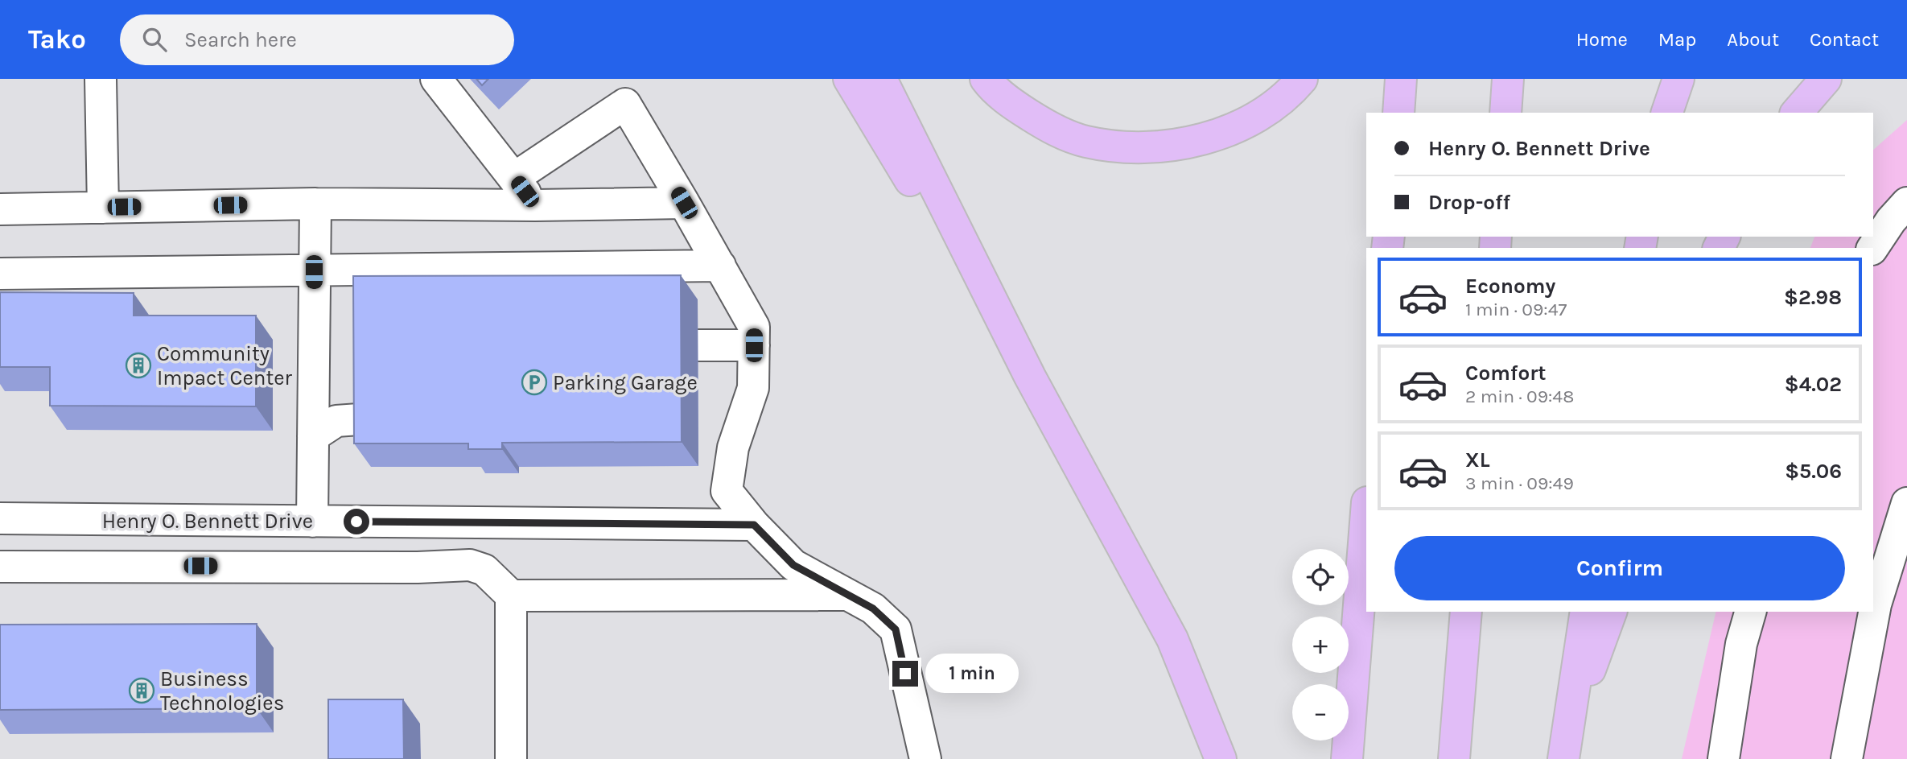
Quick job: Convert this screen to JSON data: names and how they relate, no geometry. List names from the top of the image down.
{
  "streets": {
    "street": ["Henry O. Bennett Drive"]
  },
  "places": {
    "building": ["Community Impact Center", "Business Technologies"],
    "parking": ["Parking Garage"]
  },
  "page": {
    "header": "Tako",
    "search": "Search here",
    "nav": [
      "Home",
      "Map",
      "About",
      "Contact"
    ],
    "banner": ["Henry O. Bennett Drive", "Drop-off"],
    "list": [
      {
        "name": "Economy",
        "note": "1 min · 09:47",
        "value": "$2.98"
      },
      {
        "name": "Comfort",
        "note": "2 min · 09:48",
        "value": "$4.02"
      },
      {
        "name": "XL",
        "note": "3 min · 09:49",
        "value": "$5.06"
      }
    ],
    "buttons": "Confirm",
    "map_buttons": ["+", "−"],
    "bubble": "1 min"
  }
}
